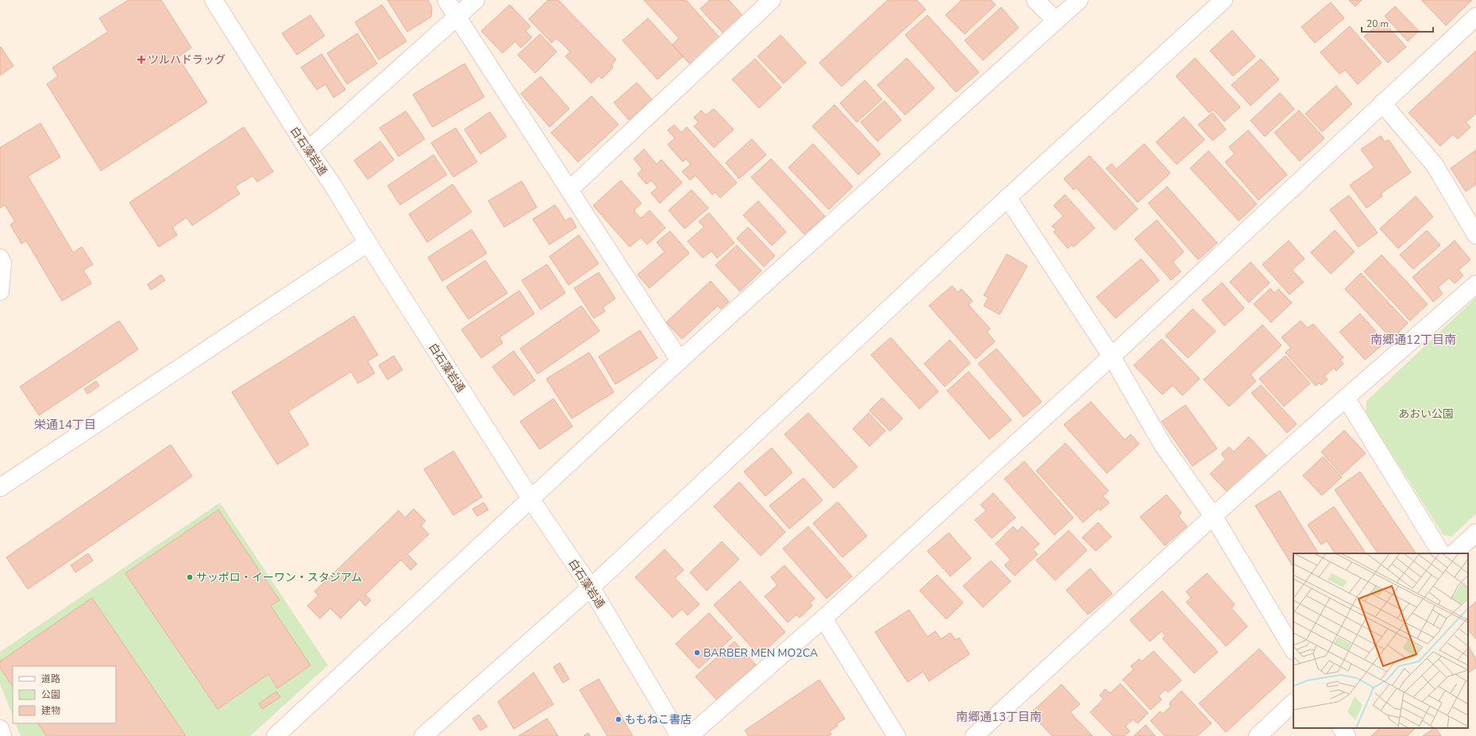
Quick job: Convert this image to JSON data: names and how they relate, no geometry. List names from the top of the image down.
{
  "streets": {
    "street": ["白石藻岩通"]
  },
  "districts": ["南郷通12丁目南", "栄通14丁目", "南郷通13丁目南"],
  "parks": ["あおい公園"],
  "places": {
    "health": ["ツルハドラッグ"],
    "other": ["サッポロ・イーワン・スタジアム", "BARBER MEN MO2CA", "ももねこ書店"]
  },
  "legend": ["道路", "公園", "建物"],
  "scale_bar": "20 m"
}
